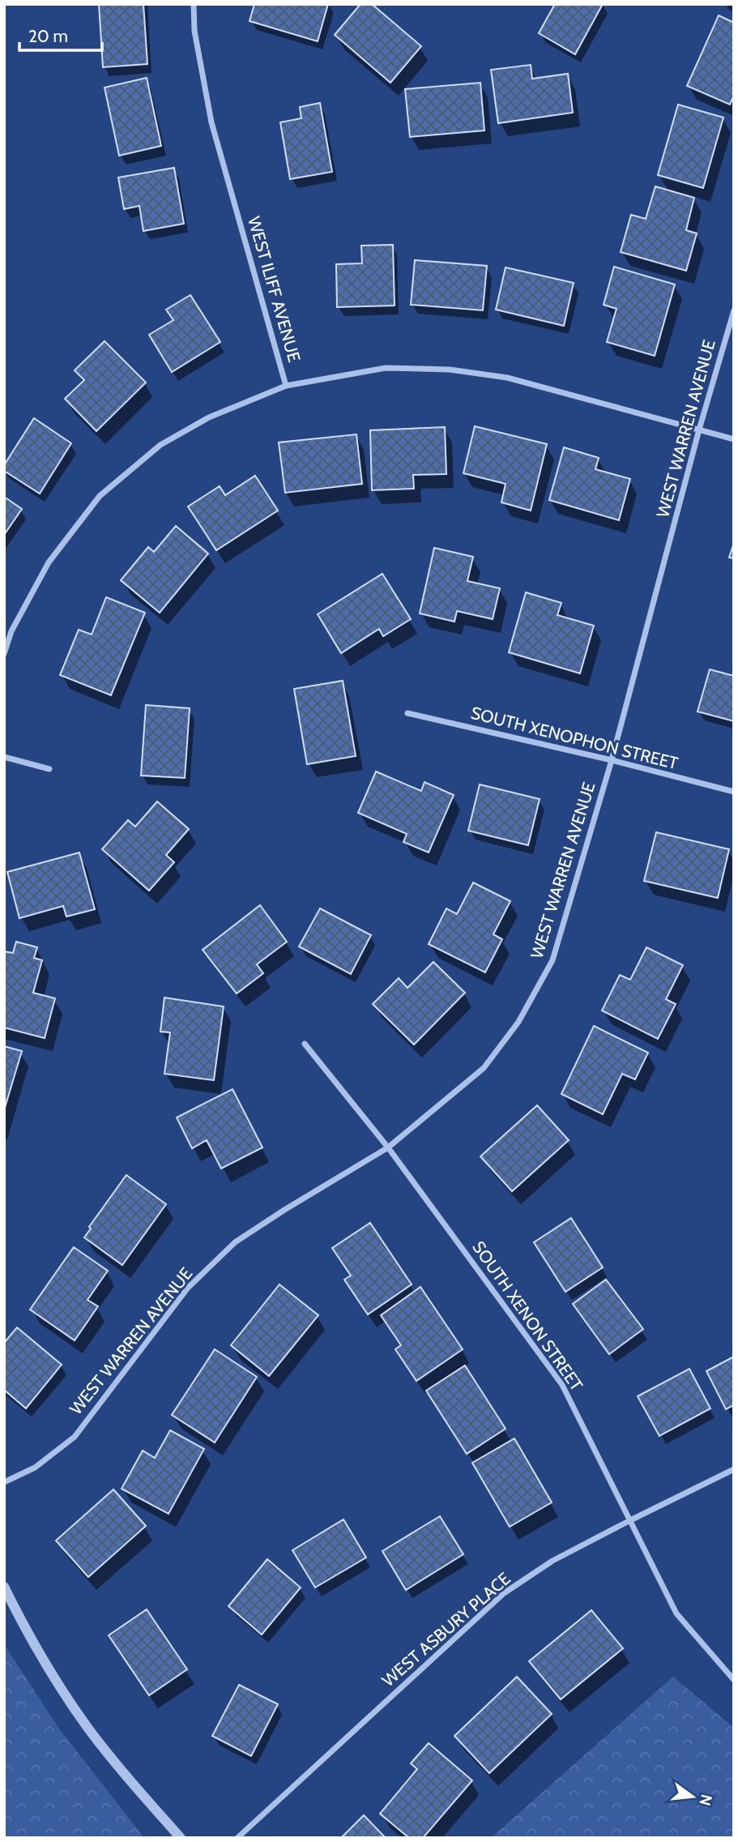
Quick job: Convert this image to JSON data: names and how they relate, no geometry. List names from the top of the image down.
{
  "streets": {
    "street": [
      "WEST ILIFF AVENUE",
      "WEST WARREN AVENUE",
      "SOUTH XENOPHON STREET",
      "SOUTH XENON STREET",
      "WEST ASBURY PLACE"
    ]
  },
  "crossings": [
    ["WEST WARREN AVENUE", "SOUTH XENOPHON STREET"],
    ["WEST WARREN AVENUE", "SOUTH XENON STREET"],
    ["SOUTH XENON STREET", "WEST ASBURY PLACE"]
  ],
  "scale_bar": "20 m",
  "north": "right"
}
